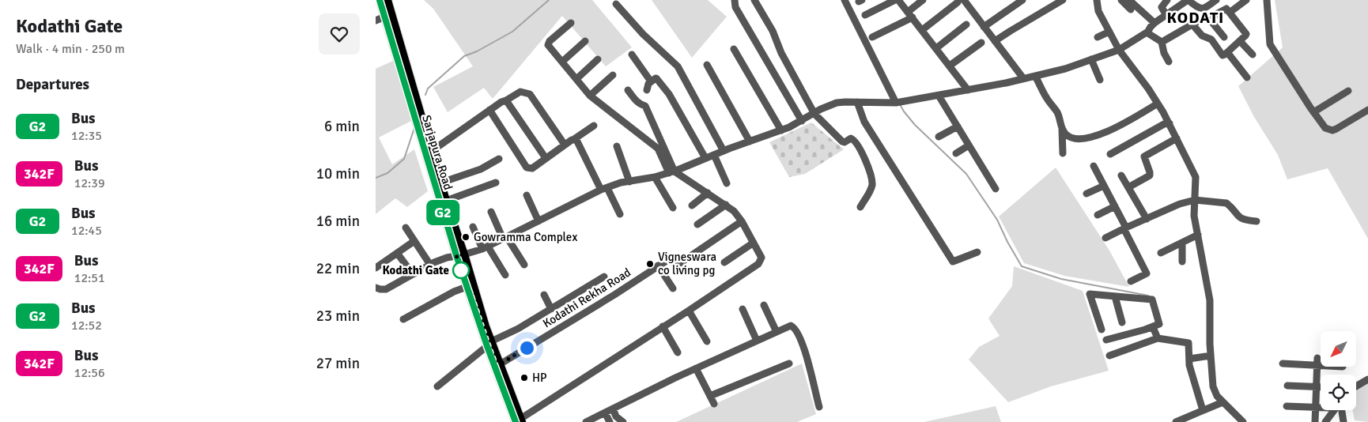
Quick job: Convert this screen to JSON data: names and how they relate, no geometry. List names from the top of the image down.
{
  "streets": {
    "main road": ["Sarjapura Road"],
    "street": ["Kodathi Rekha Road"]
  },
  "crossings": [
    ["Sarjapura Road", "Kodathi Rekha Road"]
  ],
  "districts": ["KODATI"],
  "places": [
    "Gowramma Complex",
    "Vigneswara co living pg",
    "Kodathi Gate",
    "HP"
  ],
  "lines": ["bus line G2"],
  "north": "bottom left",
  "page": {
    "heading": [
      ["Kodathi Gate", "Walk · 4 min · 250 m"],
      "Departures"
    ],
    "on_map": "G2",
    "list": [
      {
        "mark": "G2",
        "name": "Bus",
        "note": "12:35",
        "value": "6 min"
      },
      {
        "mark": "342F",
        "name": "Bus",
        "note": "12:39",
        "value": "10 min"
      },
      {
        "mark": "G2",
        "name": "Bus",
        "note": "12:45",
        "value": "16 min"
      },
      {
        "mark": "342F",
        "name": "Bus",
        "note": "12:51",
        "value": "22 min"
      },
      {
        "mark": "G2",
        "name": "Bus",
        "note": "12:52",
        "value": "23 min"
      },
      {
        "mark": "342F",
        "name": "Bus",
        "note": "12:56",
        "value": "27 min"
      }
    ]
  }
}
